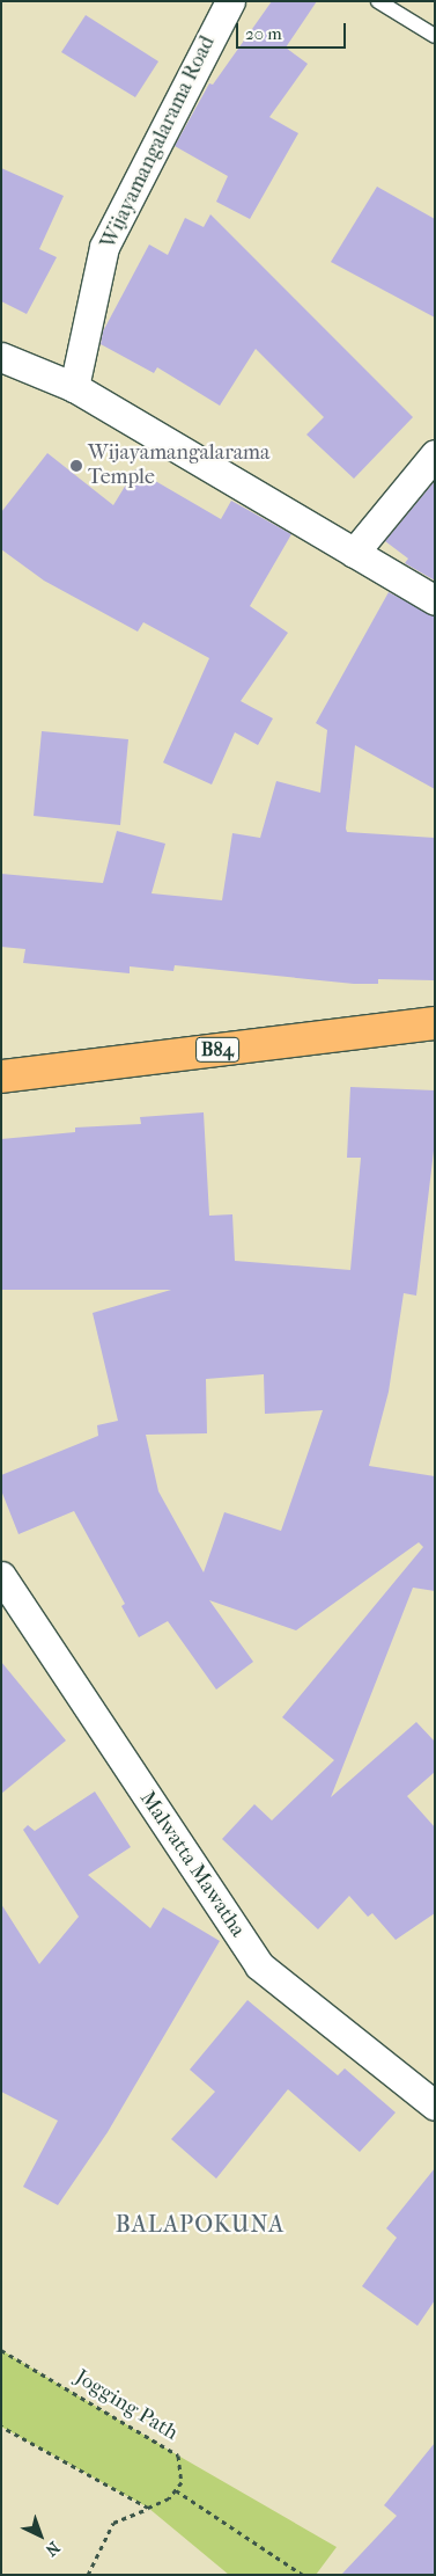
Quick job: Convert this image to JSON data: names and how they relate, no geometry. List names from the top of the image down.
{
  "streets": {
    "main road": ["B84"],
    "street": ["Wijayamangalarama Road", "Malwatta Mawatha"],
    "path": ["Jogging Path"]
  },
  "districts": ["BALAPOKUNA"],
  "places": ["Wijayamangalarama Temple"],
  "scale_bar": "20 m",
  "north": "bottom right"
}
